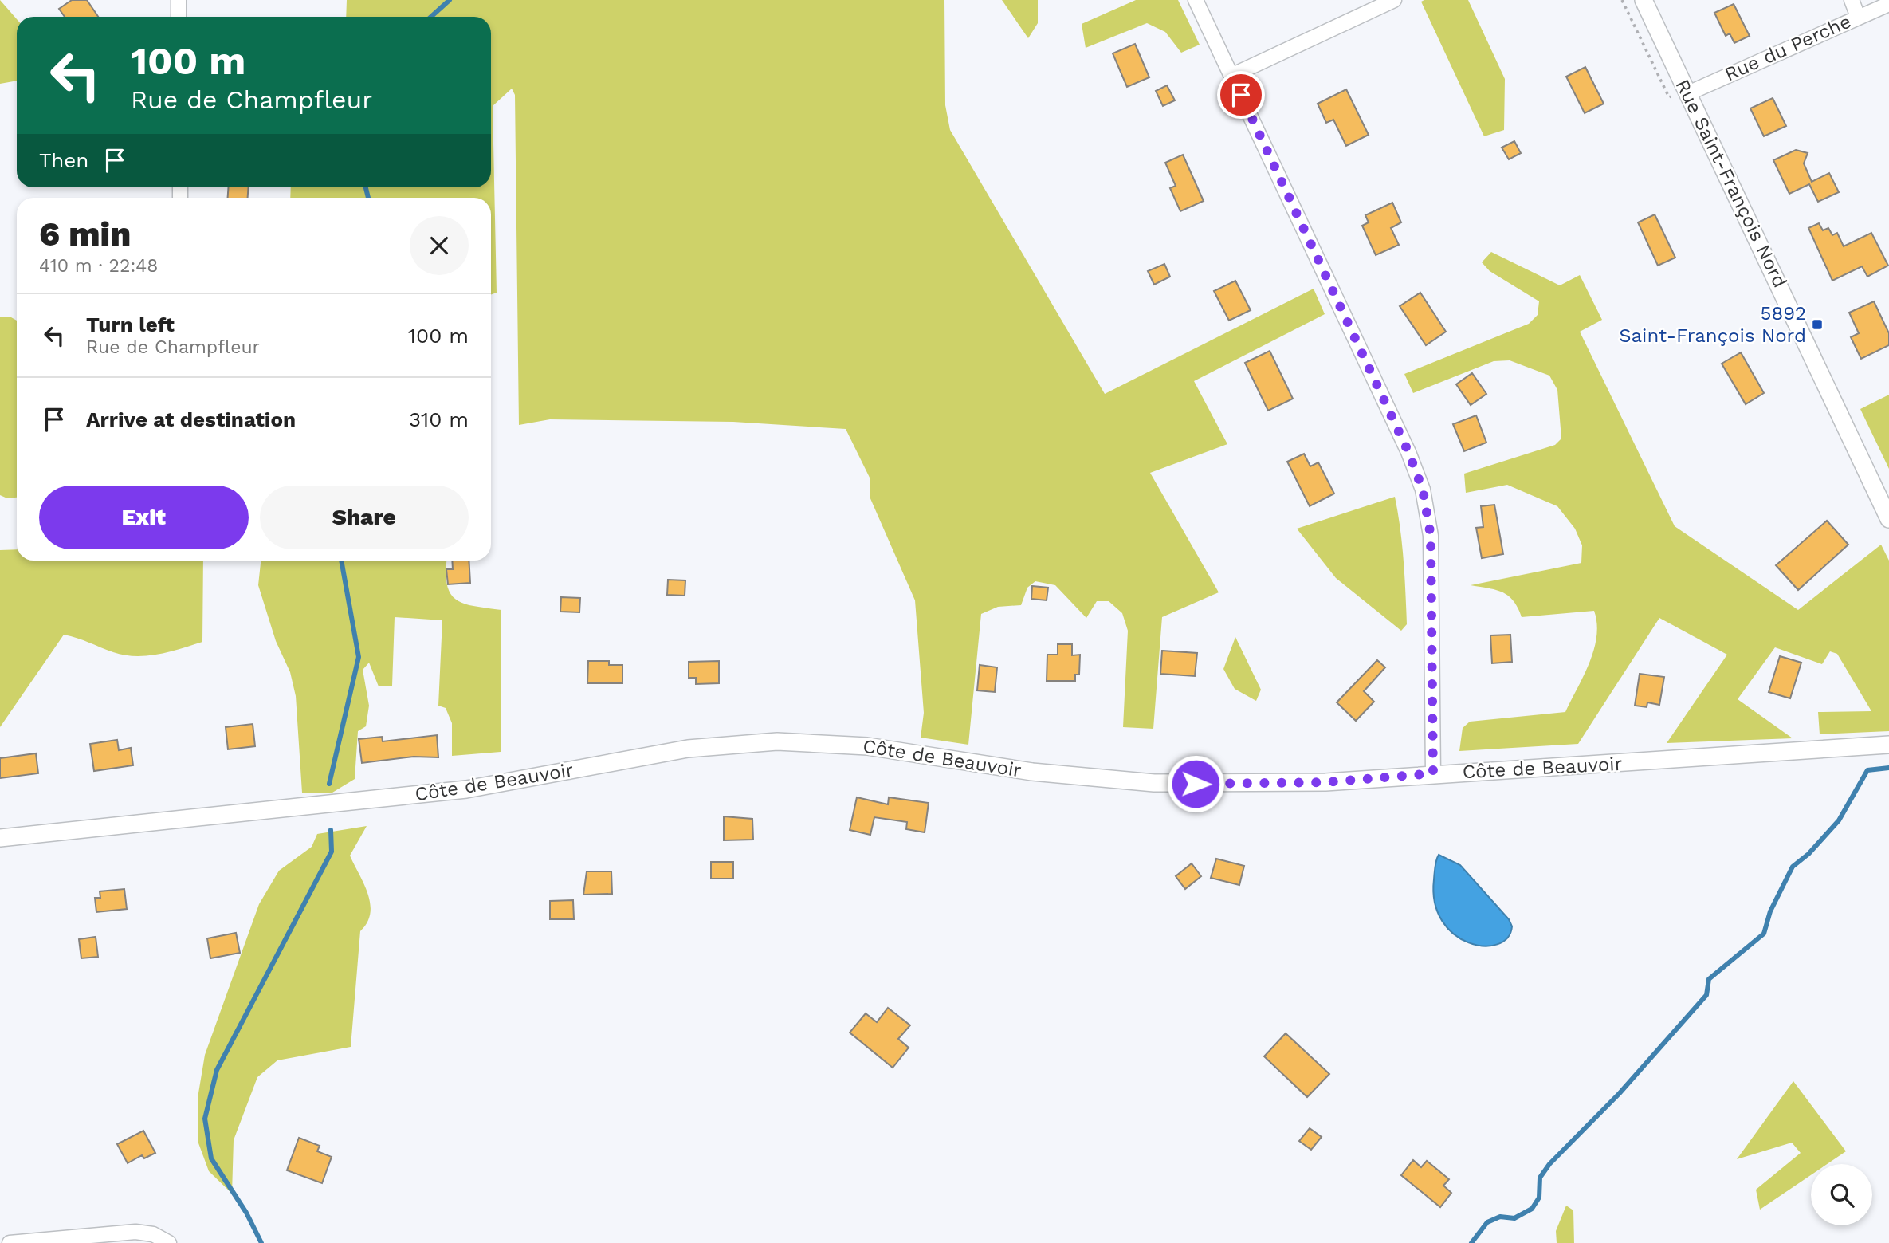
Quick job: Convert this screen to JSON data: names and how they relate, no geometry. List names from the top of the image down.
{
  "streets": {
    "street": ["Rue du Perche", "Rue Saint-François Nord", "Côte de Beauvoir"]
  },
  "crossings": [
    ["Rue du Perche", "Rue Saint-François Nord"]
  ],
  "places": {
    "transit": ["5892 Saint-François Nord"]
  },
  "page": {
    "turn": ["100 m", "Rue de Champfleur"],
    "then": "Then",
    "heading": ["6 min", "410 m · 22:48"],
    "list": [
      {
        "name": "Turn left",
        "note": "Rue de Champfleur",
        "value": "100 m"
      },
      {
        "name": "Arrive at destination",
        "value": "310 m"
      }
    ],
    "buttons": ["Exit", "Share"]
  }
}
